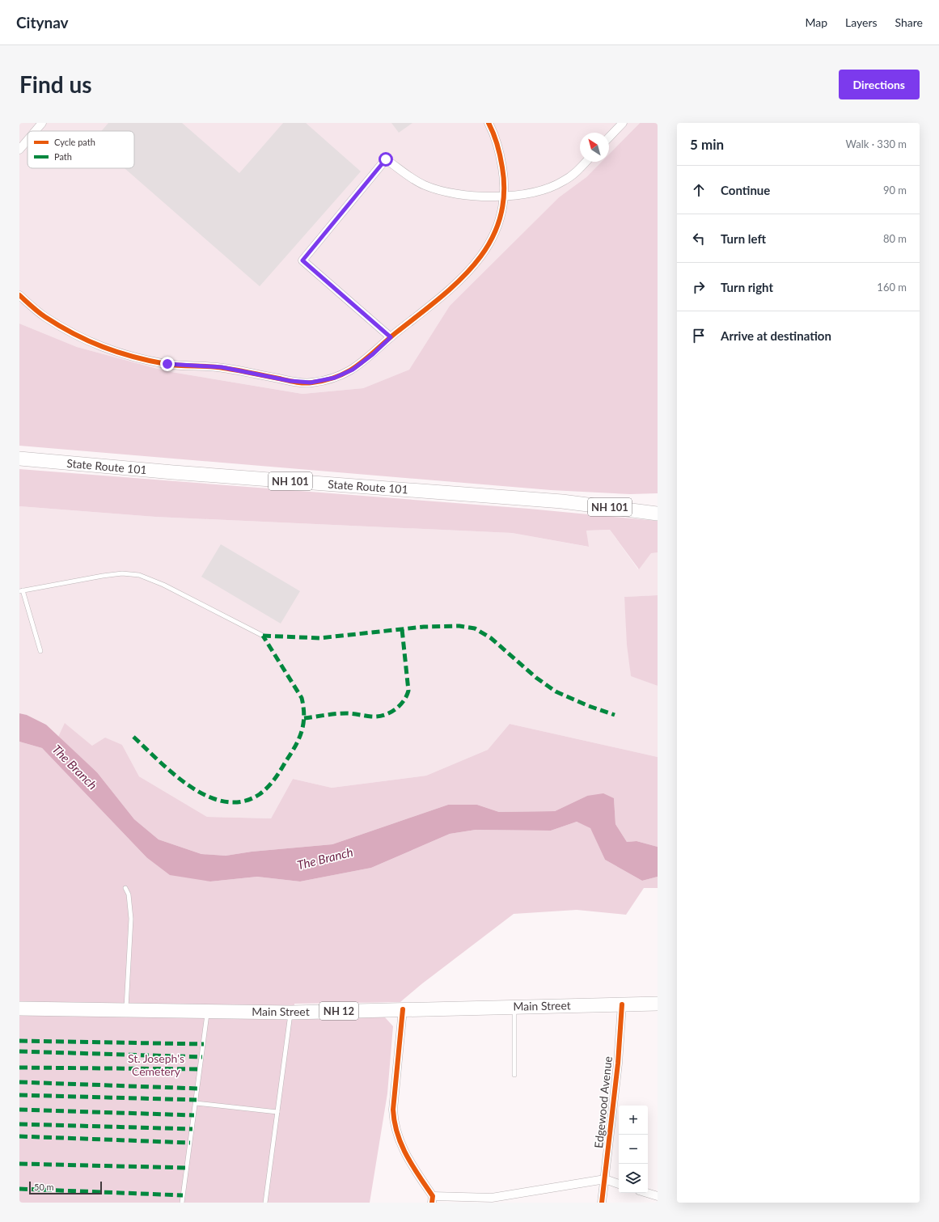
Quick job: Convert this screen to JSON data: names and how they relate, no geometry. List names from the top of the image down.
{
  "streets": {
    "highway": [
      "State Route 101",
      "NH 101",
      "Main Street",
      "NH 12"
    ],
    "street": ["Edgewood Avenue"]
  },
  "crossings": [
    ["Main Street", "Edgewood Avenue"]
  ],
  "water": ["The Branch"],
  "parks": ["St. Joseph's Cemetery"],
  "legend": ["Cycle path", "Path"],
  "scale_bar": "50 m",
  "north": "top left",
  "page": {
    "header": "Citynav",
    "nav": ["Map", "Layers", "Share"],
    "buttons": "Directions",
    "title": "Find us",
    "heading": ["5 min", "Walk · 330 m"],
    "list": [
      ["Continue", "90 m"],
      ["Turn left", "80 m"],
      ["Turn right", "160 m"],
      "Arrive at destination"
    ],
    "map_buttons": ["+", "−"],
    "scale": "50 m"
  }
}
